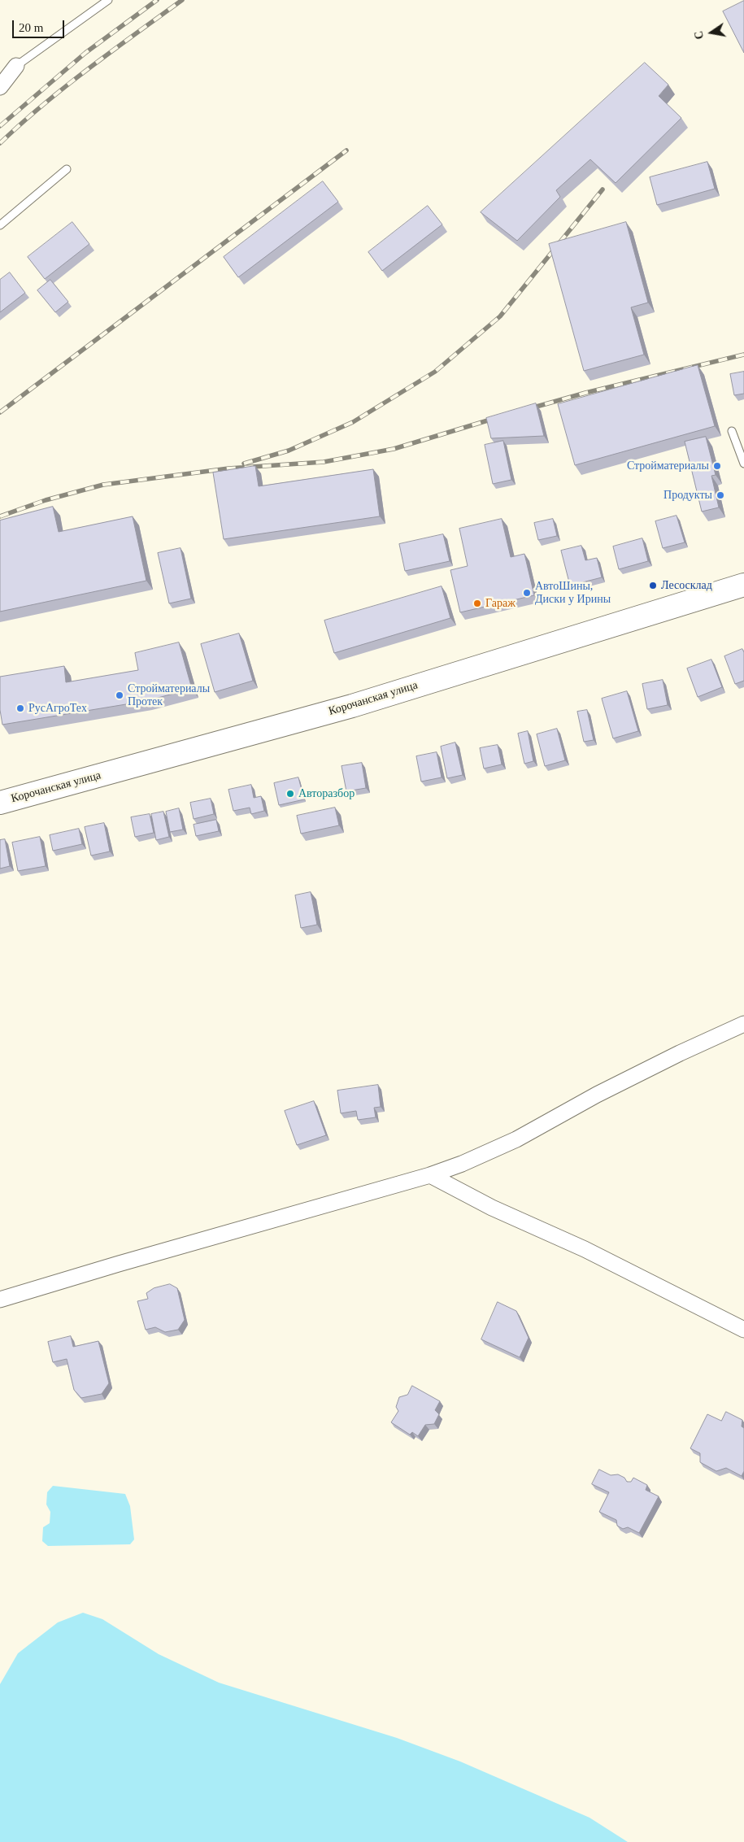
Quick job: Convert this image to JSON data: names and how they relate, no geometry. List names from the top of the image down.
{
  "streets": {
    "main road": ["Корочанская улица"]
  },
  "places": [
    "Стройматериалы",
    "Продукты",
    "Лесосклад",
    "АвтоШины, Диски у Ирины",
    "Гараж",
    "Стройматериалы Протек",
    "РусАгроТех",
    "Авторазбор"
  ],
  "scale_bar": "20 m",
  "north": "left"
}
